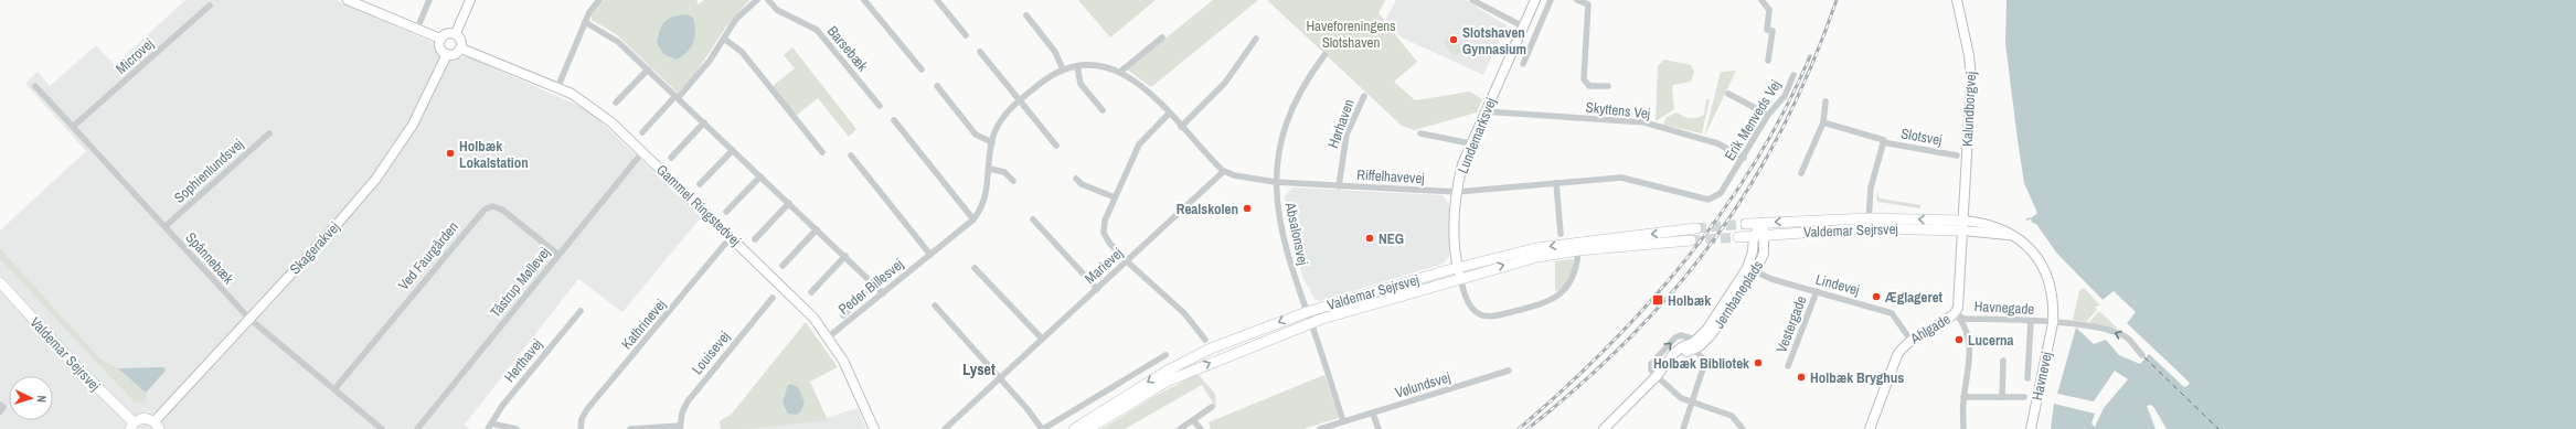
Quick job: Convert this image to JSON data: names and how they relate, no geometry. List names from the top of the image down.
{
  "streets": {
    "main road": ["Valdemar Sejrsvej"],
    "street": [
      "Barsebæk",
      "Microvej",
      "Kalundborgvej",
      "Skyttens Vej",
      "Erik Menveds Vej",
      "Hørhaven",
      "Lundemarksvej",
      "Slotsvej",
      "Sophienlundsvej",
      "Riffelhavevej",
      "Gammel Ringstedvej",
      "Absalonsvej",
      "Skagerakvej",
      "Ved Faurgården",
      "Spånnebæk",
      "Marievej",
      "Tåstrup Møllevej",
      "Lindevej",
      "Peder Billesvej",
      "Jernbaneplads",
      "Havnegade",
      "Kathrinevej",
      "Vestergade",
      "Ahlgade",
      "Louisevej",
      "Herthavej",
      "Havnevej",
      "Vølundsvej"
    ]
  },
  "crossings": [
    ["Microvej", "Spånnebæk"],
    ["Kalundborgvej", "Valdemar Sejrsvej"],
    ["Kalundborgvej", "Ahlgade"],
    ["Kalundborgvej", "Havnevej"],
    ["Skyttens Vej", "Erik Menveds Vej"],
    ["Skyttens Vej", "Lundemarksvej"],
    ["Erik Menveds Vej", "Riffelhavevej"],
    ["Hørhaven", "Riffelhavevej"],
    ["Lundemarksvej", "Riffelhavevej"],
    ["Lundemarksvej", "Valdemar Sejrsvej"],
    ["Sophienlundsvej", "Spånnebæk"],
    ["Riffelhavevej", "Absalonsvej"],
    ["Riffelhavevej", "Marievej"],
    ["Riffelhavevej", "Peder Billesvej"],
    ["Gammel Ringstedvej", "Skagerakvej"],
    ["Gammel Ringstedvej", "Tåstrup Møllevej"],
    ["Gammel Ringstedvej", "Peder Billesvej"],
    ["Gammel Ringstedvej", "Kathrinevej"],
    ["Valdemar Sejrsvej", "Absalonsvej"],
    ["Valdemar Sejrsvej", "Jernbaneplads"],
    ["Valdemar Sejrsvej", "Ahlgade"],
    ["Valdemar Sejrsvej", "Havnevej"],
    ["Absalonsvej", "Vølundsvej"],
    ["Skagerakvej", "Spånnebæk"],
    ["Ved Faurgården", "Spånnebæk"],
    ["Ved Faurgården", "Tåstrup Møllevej"],
    ["Marievej", "Peder Billesvej"],
    ["Lindevej", "Jernbaneplads"],
    ["Lindevej", "Vestergade"],
    ["Lindevej", "Ahlgade"],
    ["Havnegade", "Ahlgade"],
    ["Havnegade", "Havnevej"],
    ["Ahlgade", "Havnevej"]
  ],
  "districts": ["Lyset"],
  "parks": ["Haveforeningens Slotshaven"],
  "places": {
    "other": [
      "Slotshaven Gynnasium",
      "Holbæk Lokalstation",
      "Realskolen",
      "NEG",
      "Æglageret",
      "Lucerna",
      "Holbæk Bibliotek",
      "Holbæk Bryghus"
    ],
    "transit": ["Holbæk"]
  },
  "north": "right"
}
